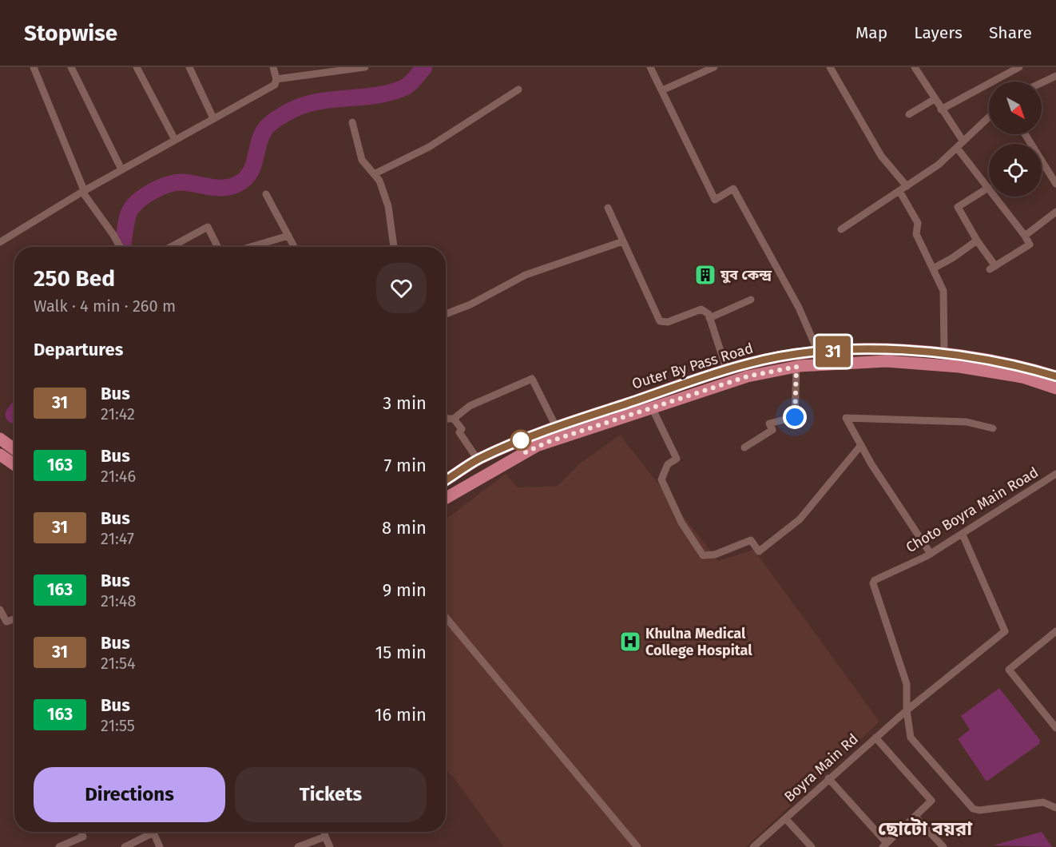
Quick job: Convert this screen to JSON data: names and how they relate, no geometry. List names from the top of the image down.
{
  "streets": {
    "main road": ["Outer By Pass Road"],
    "street": ["Choto Boyra Main Road", "Boyra Main Rd"]
  },
  "crossings": [
    ["Choto Boyra Main Road", "Boyra Main Rd"]
  ],
  "districts": ["ছোটো বয়রা"],
  "places": {
    "building": ["যুব কেন্দ্র"],
    "hospital": ["Khulna Medical College Hospital"]
  },
  "lines": ["bus line 31"],
  "north": "bottom right",
  "page": {
    "header": "Stopwise",
    "nav": ["Map", "Layers", "Share"],
    "on_map": "31",
    "heading": [
      ["250 Bed", "Walk · 4 min · 260 m"],
      "Departures"
    ],
    "list": [
      {
        "mark": "31",
        "name": "Bus",
        "note": "21:42",
        "value": "3 min"
      },
      {
        "mark": "163",
        "name": "Bus",
        "note": "21:46",
        "value": "7 min"
      },
      {
        "mark": "31",
        "name": "Bus",
        "note": "21:47",
        "value": "8 min"
      },
      {
        "mark": "163",
        "name": "Bus",
        "note": "21:48",
        "value": "9 min"
      },
      {
        "mark": "31",
        "name": "Bus",
        "note": "21:54",
        "value": "15 min"
      },
      {
        "mark": "163",
        "name": "Bus",
        "note": "21:55",
        "value": "16 min"
      }
    ],
    "buttons": ["Directions", "Tickets"]
  }
}
